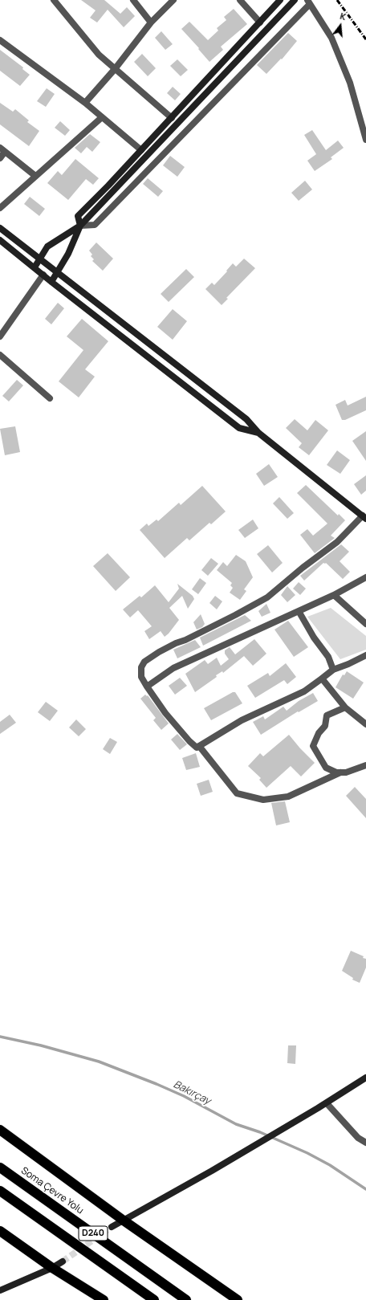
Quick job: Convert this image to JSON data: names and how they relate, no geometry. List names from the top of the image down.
{
  "streets": {
    "highway": ["Soma Çevre Yolu", "D240"]
  },
  "water": ["Bakırçay"],
  "north": "top"
}
